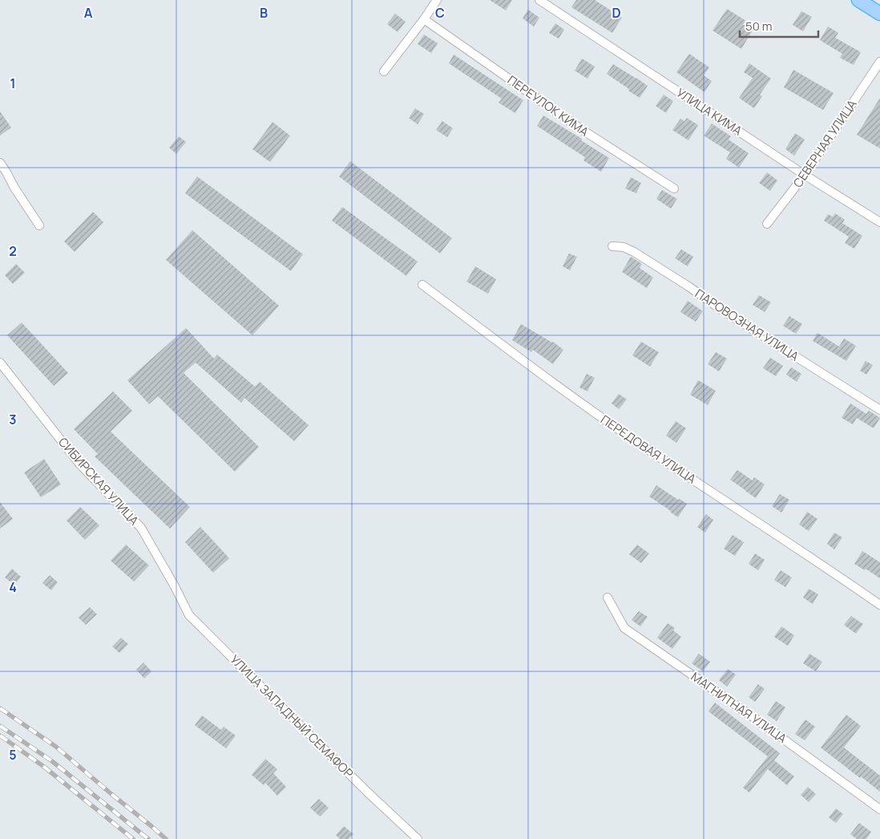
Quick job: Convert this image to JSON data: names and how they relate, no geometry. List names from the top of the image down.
{
  "streets": {
    "street": [
      "ПЕРЕУЛОК КИМА",
      "УЛИЦА КИМА",
      "СЕВЕРНАЯ УЛИЦА",
      "ПАРОВОЗНАЯ УЛИЦА",
      "ПЕРЕДОВАЯ УЛИЦА",
      "СИБИРСКАЯ УЛИЦА",
      "МАГНИТНАЯ УЛИЦА",
      "УЛИЦА ЗАПАДНЫЙ СЕМАФОР"
    ]
  },
  "crossings": [
    ["УЛИЦА КИМА", "СЕВЕРНАЯ УЛИЦА"],
    ["СИБИРСКАЯ УЛИЦА", "УЛИЦА ЗАПАДНЫЙ СЕМАФОР"]
  ],
  "scale_bar": "50 m",
  "grid": {
    "columns": [
      "A",
      "B",
      "C",
      "D"
    ],
    "rows": [
      "1",
      "2",
      "3",
      "4",
      "5"
    ]
  }
}
